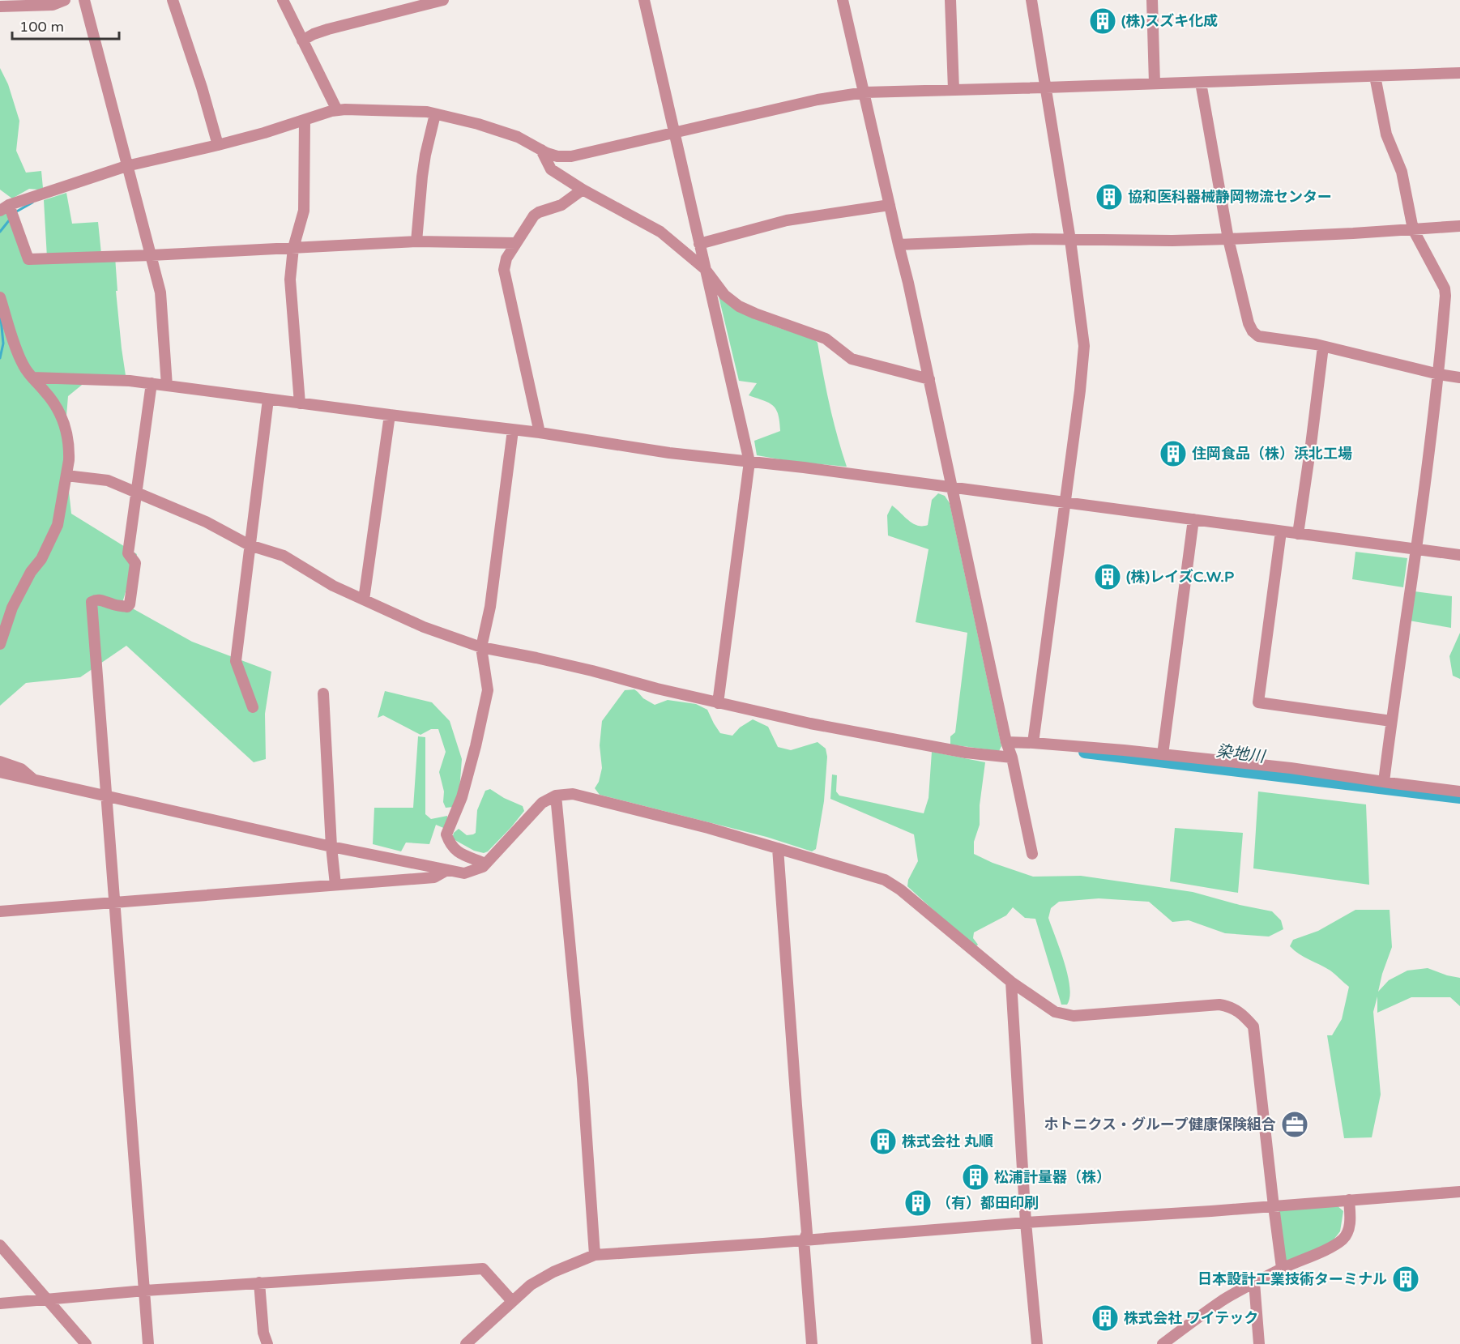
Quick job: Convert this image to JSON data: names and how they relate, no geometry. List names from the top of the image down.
{
  "water": ["染地川"],
  "places": {
    "building": [
      "(株)スズキ化成",
      "協和医科器械静岡物流センター",
      "住岡食品（株）浜北工場",
      "(株)レイズC.W.P",
      "株式会社 丸順",
      "松浦計量器（株）",
      "（有）都田印刷",
      "日本設計工業技術ターミナル",
      "株式会社 ワイテック"
    ],
    "office": ["ホトニクス・グループ健康保険組合"]
  },
  "scale_bar": "100 m"
}
